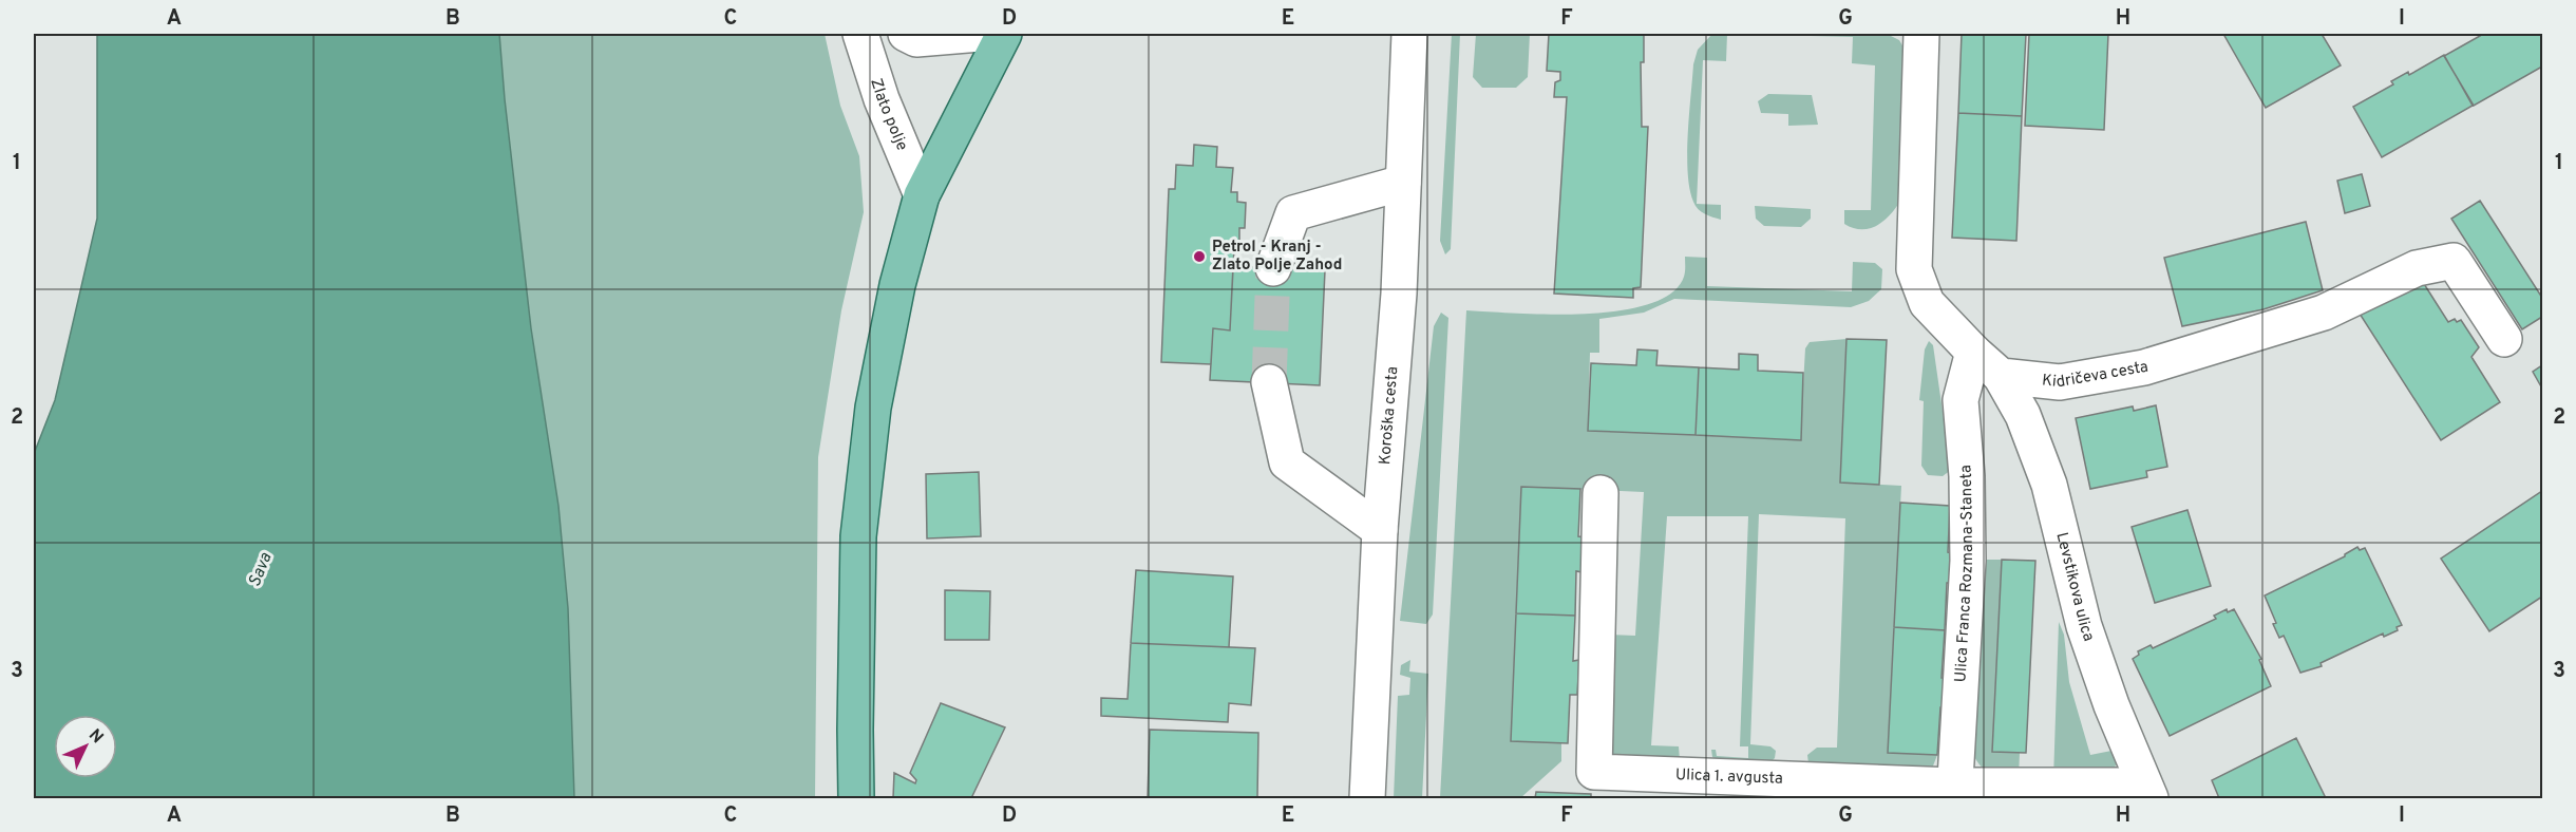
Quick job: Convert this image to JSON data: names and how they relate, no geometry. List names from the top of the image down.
{
  "streets": {
    "street": [
      "Zlato polje",
      "Kidričeva cesta",
      "Koroška cesta",
      "Ulica Franca Rozmana-Staneta",
      "Levstikova ulica",
      "Ulica 1. avgusta"
    ]
  },
  "crossings": [
    ["Kidričeva cesta", "Levstikova ulica"],
    ["Ulica Franca Rozmana-Staneta", "Ulica 1. avgusta"],
    ["Levstikova ulica", "Ulica 1. avgusta"]
  ],
  "water": ["Sava"],
  "places": ["Petrol - Kranj - Zlato Polje Zahod"],
  "north": "top right",
  "grid": {
    "columns": [
      "A",
      "B",
      "C",
      "D",
      "E",
      "F",
      "G",
      "H",
      "I"
    ],
    "rows": ["1", "2", "3"]
  }
}
